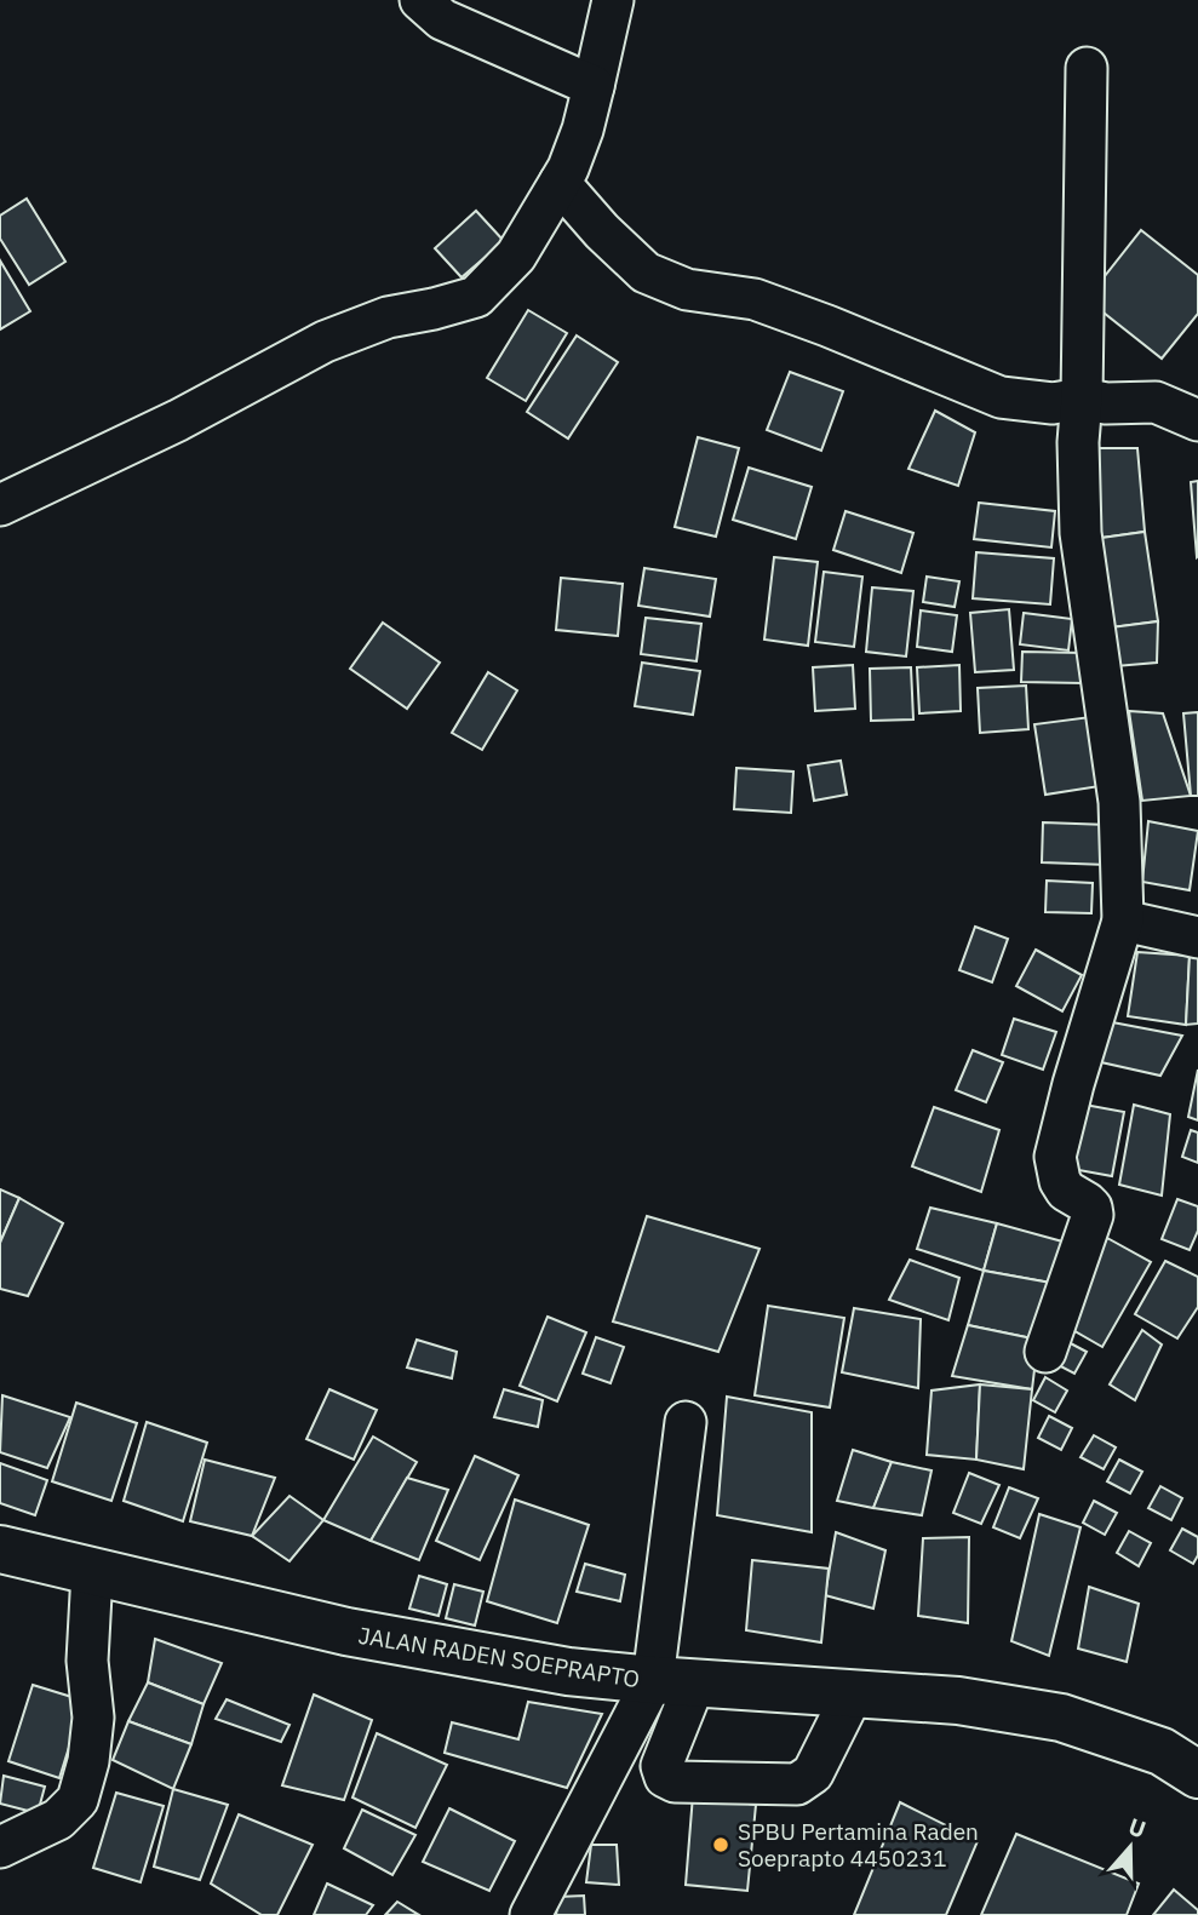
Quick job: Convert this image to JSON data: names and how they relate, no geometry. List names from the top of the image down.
{
  "streets": {
    "highway": ["JALAN RADEN SOEPRAPTO"]
  },
  "places": ["SPBU Pertamina Raden Soeprapto 4450231"],
  "north": "top"
}
